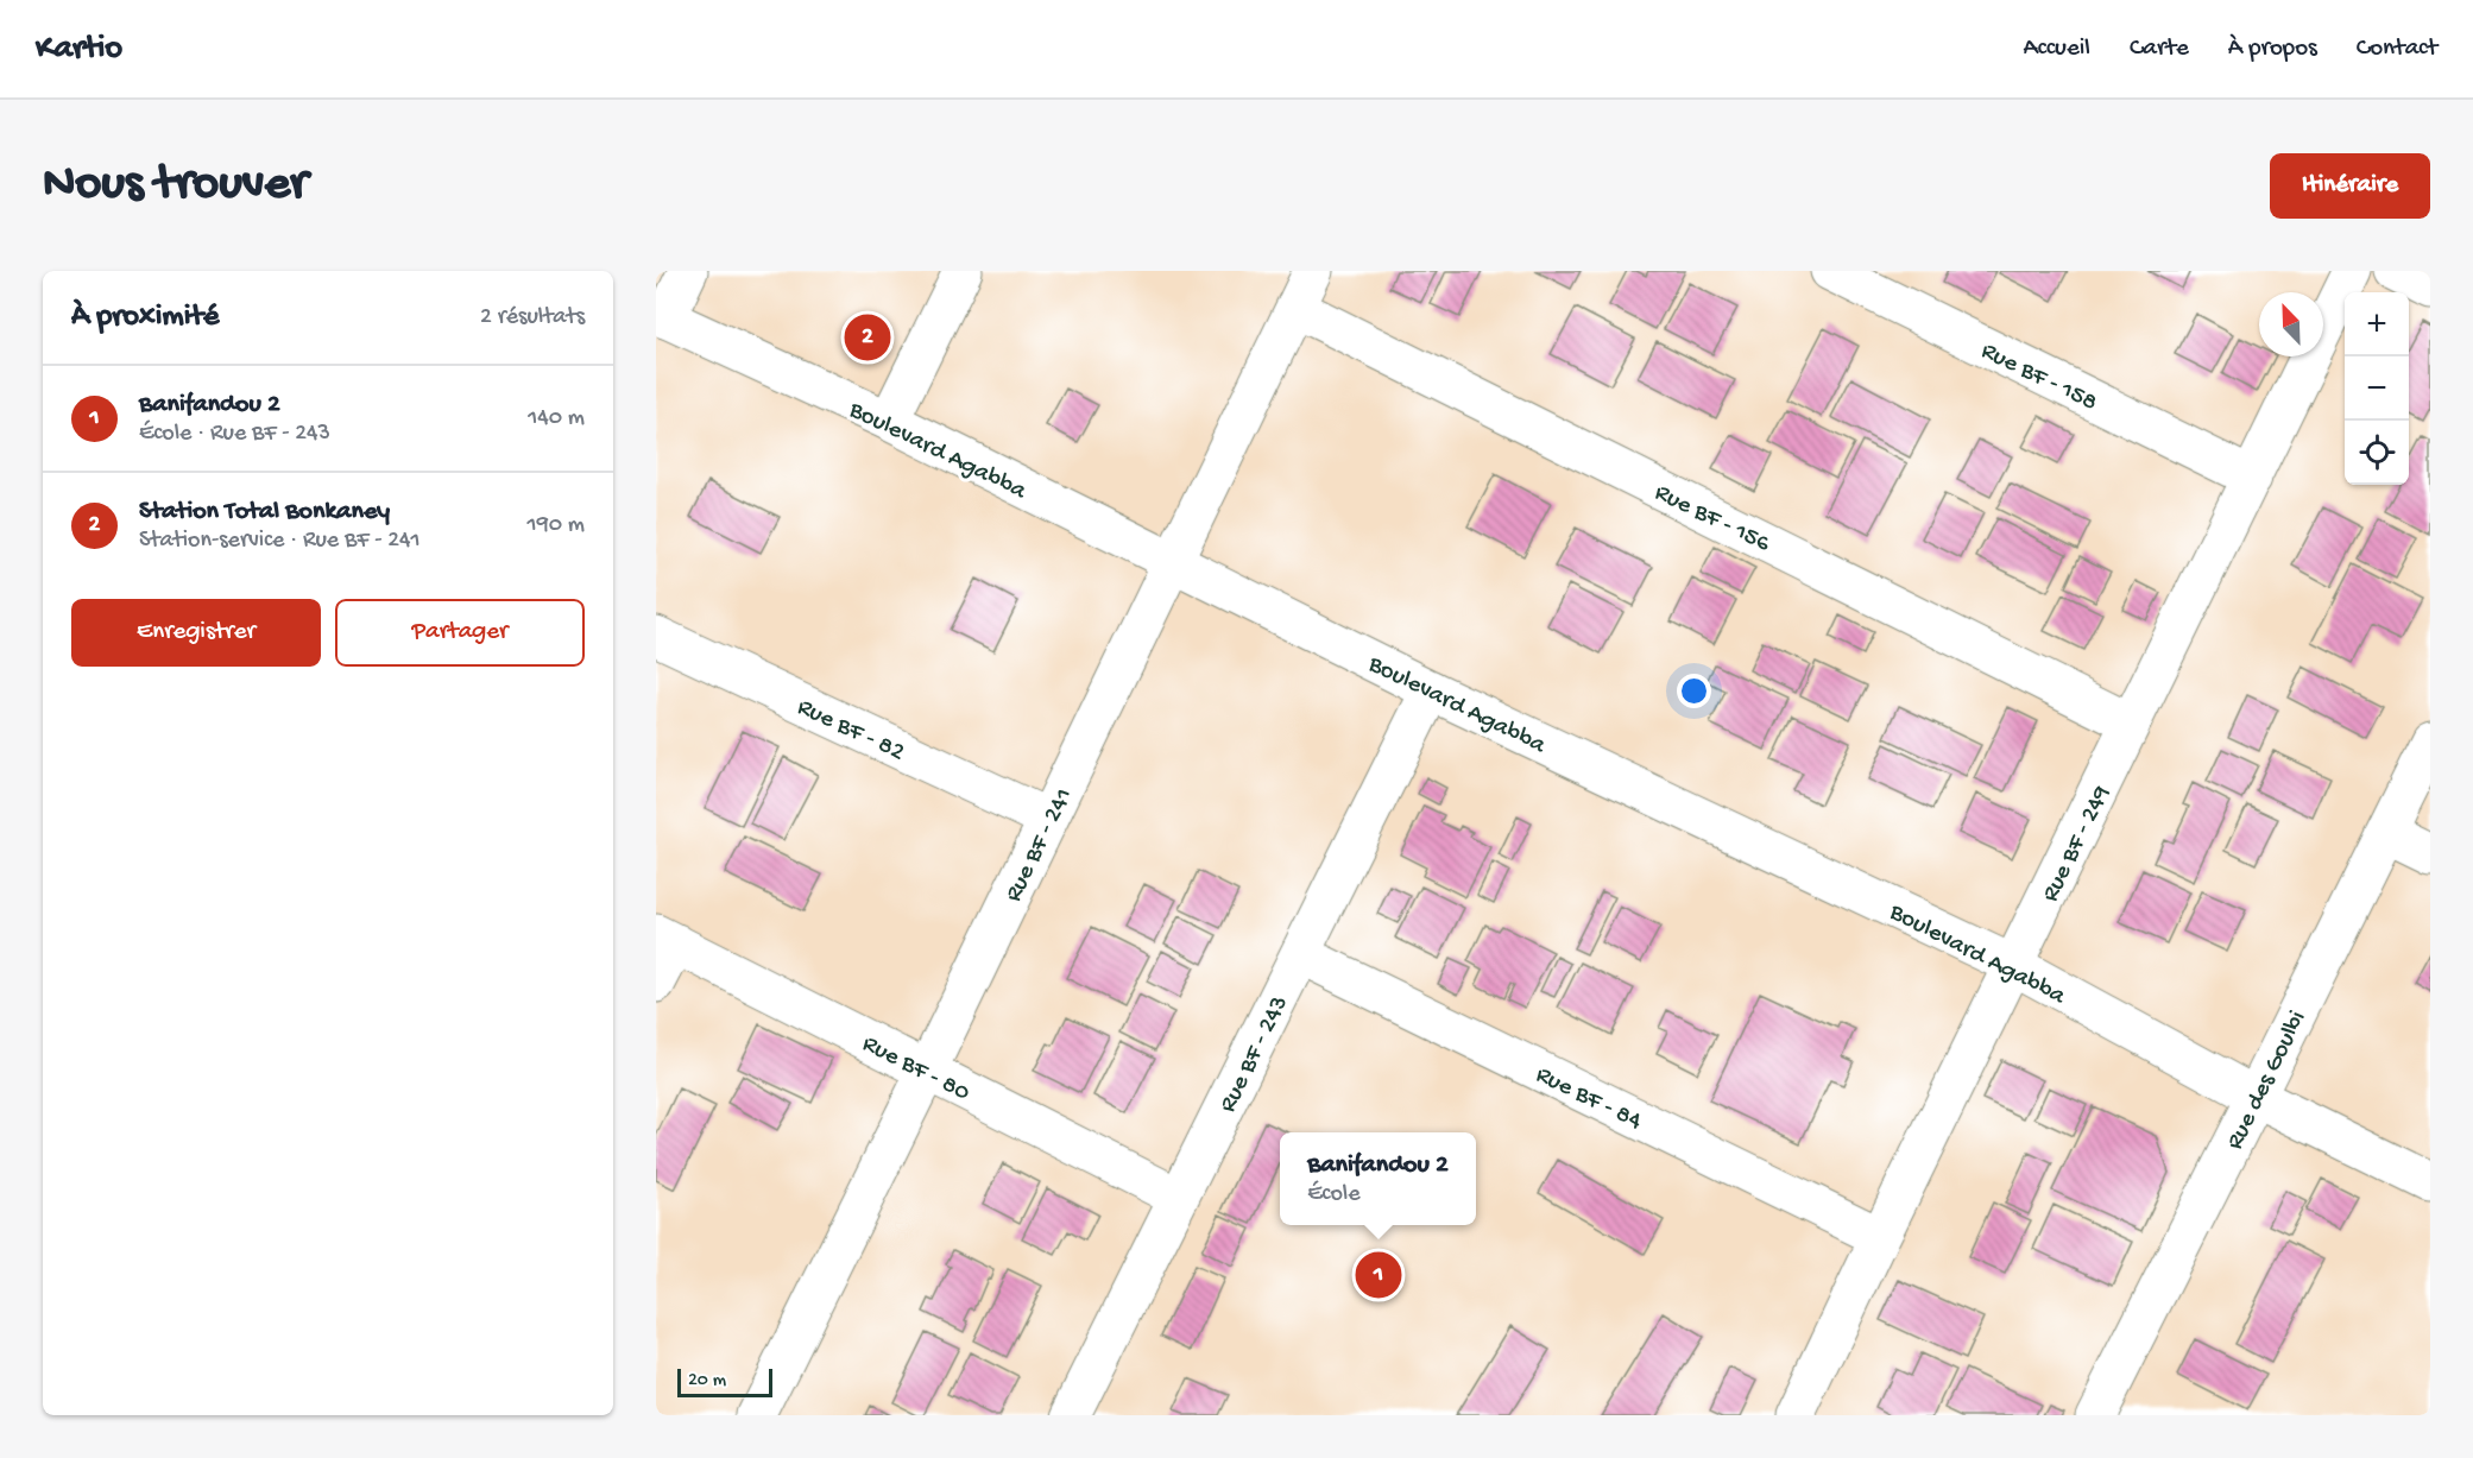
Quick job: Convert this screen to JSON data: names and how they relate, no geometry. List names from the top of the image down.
{
  "streets": {
    "street": [
      "Rue BF - 158",
      "Boulevard Agabba",
      "Rue BF - 156",
      "Rue BF - 82",
      "Rue BF - 249",
      "Rue BF - 241",
      "Rue BF - 243",
      "Rue BF - 80",
      "Rue des Goulbi",
      "Rue BF - 84"
    ]
  },
  "crossings": [
    ["Rue BF - 158", "Rue BF - 249"],
    ["Boulevard Agabba", "Rue BF - 249"],
    ["Boulevard Agabba", "Rue BF - 241"],
    ["Boulevard Agabba", "Rue BF - 243"],
    ["Boulevard Agabba", "Rue des Goulbi"],
    ["Rue BF - 156", "Rue BF - 249"],
    ["Rue BF - 156", "Rue BF - 241"],
    ["Rue BF - 82", "Rue BF - 241"],
    ["Rue BF - 249", "Rue BF - 84"],
    ["Rue BF - 241", "Rue BF - 80"],
    ["Rue BF - 243", "Rue BF - 80"],
    ["Rue BF - 243", "Rue BF - 84"]
  ],
  "scale_bar": "20 m",
  "north": "top left",
  "page": {
    "header": "Kartio",
    "nav": [
      "Accueil",
      "Carte",
      "À propos",
      "Contact"
    ],
    "buttons": [
      "Itinéraire",
      ["Enregistrer", "Partager"]
    ],
    "title": "Nous trouver",
    "heading": ["À proximité", "2 résultats"],
    "map_buttons": ["+", "−"],
    "pins": ["2", "1"],
    "list": [
      {
        "mark": "1",
        "name": "Banifandou 2",
        "note": "École · Rue BF - 243",
        "value": "140 m"
      },
      {
        "mark": "2",
        "name": "Station Total Bonkaney",
        "note": "Station-service · Rue BF - 241",
        "value": "190 m"
      }
    ],
    "popup": ["Banifandou 2", "École"],
    "scale": "20 m"
  }
}
